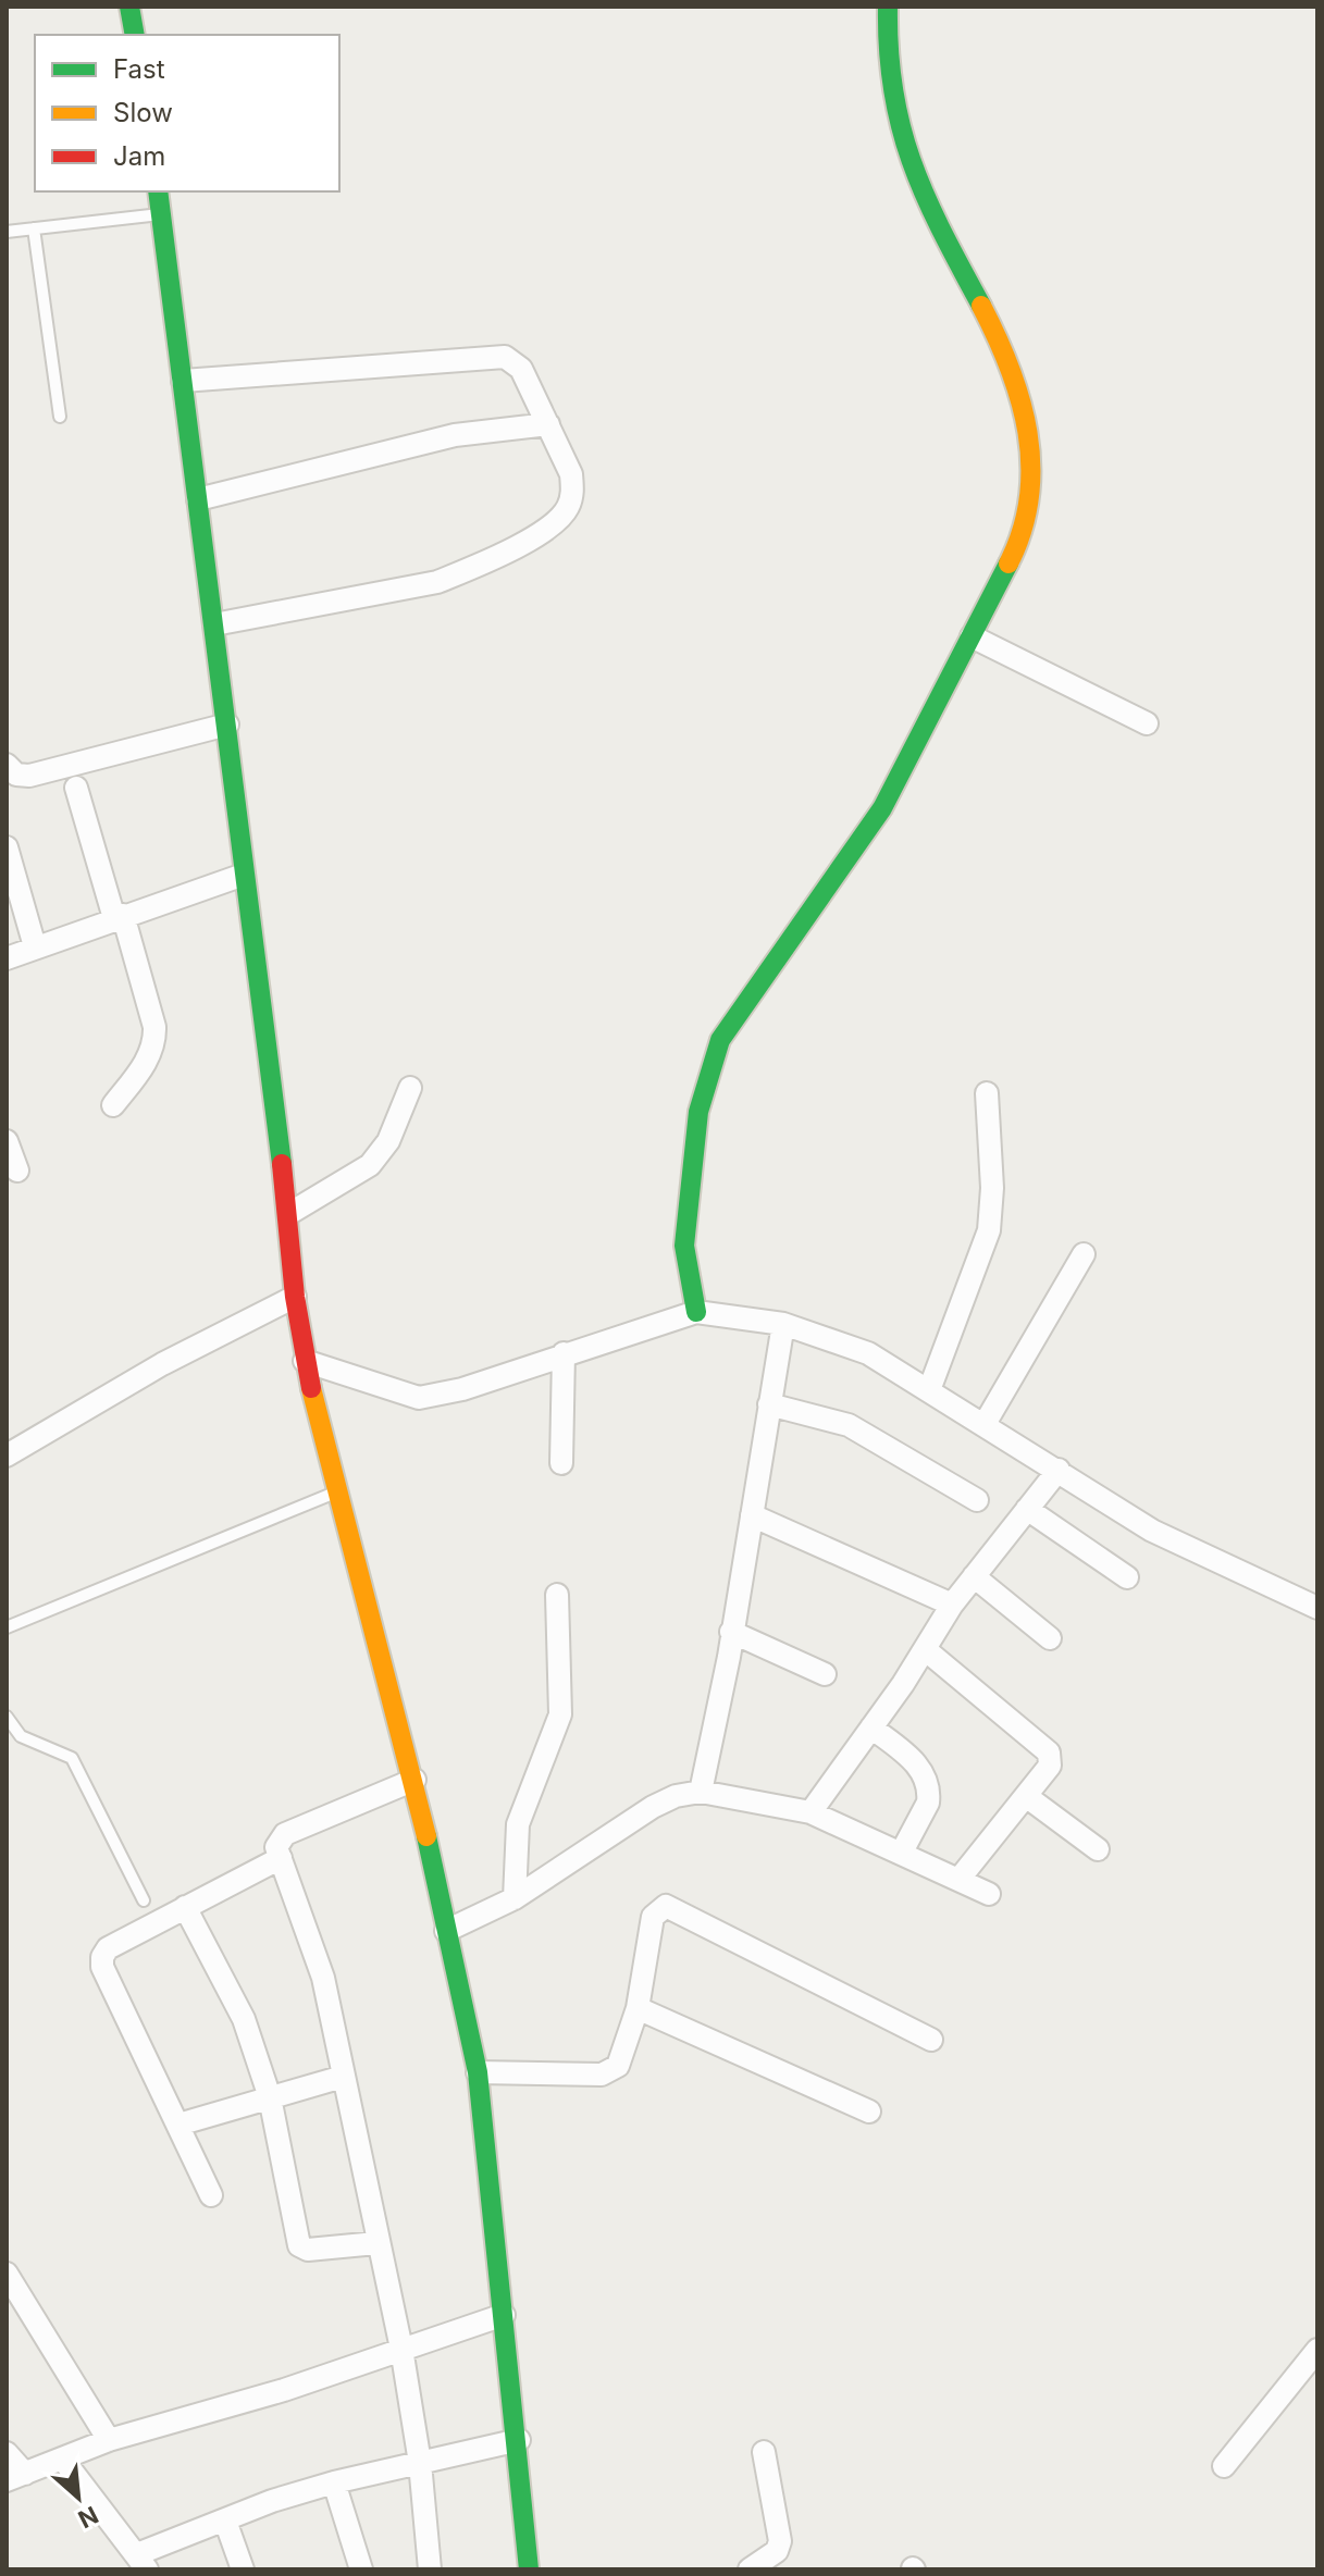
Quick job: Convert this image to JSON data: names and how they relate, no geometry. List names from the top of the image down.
{
  "legend": ["Fast", "Slow", "Jam"],
  "north": "bottom right"
}
